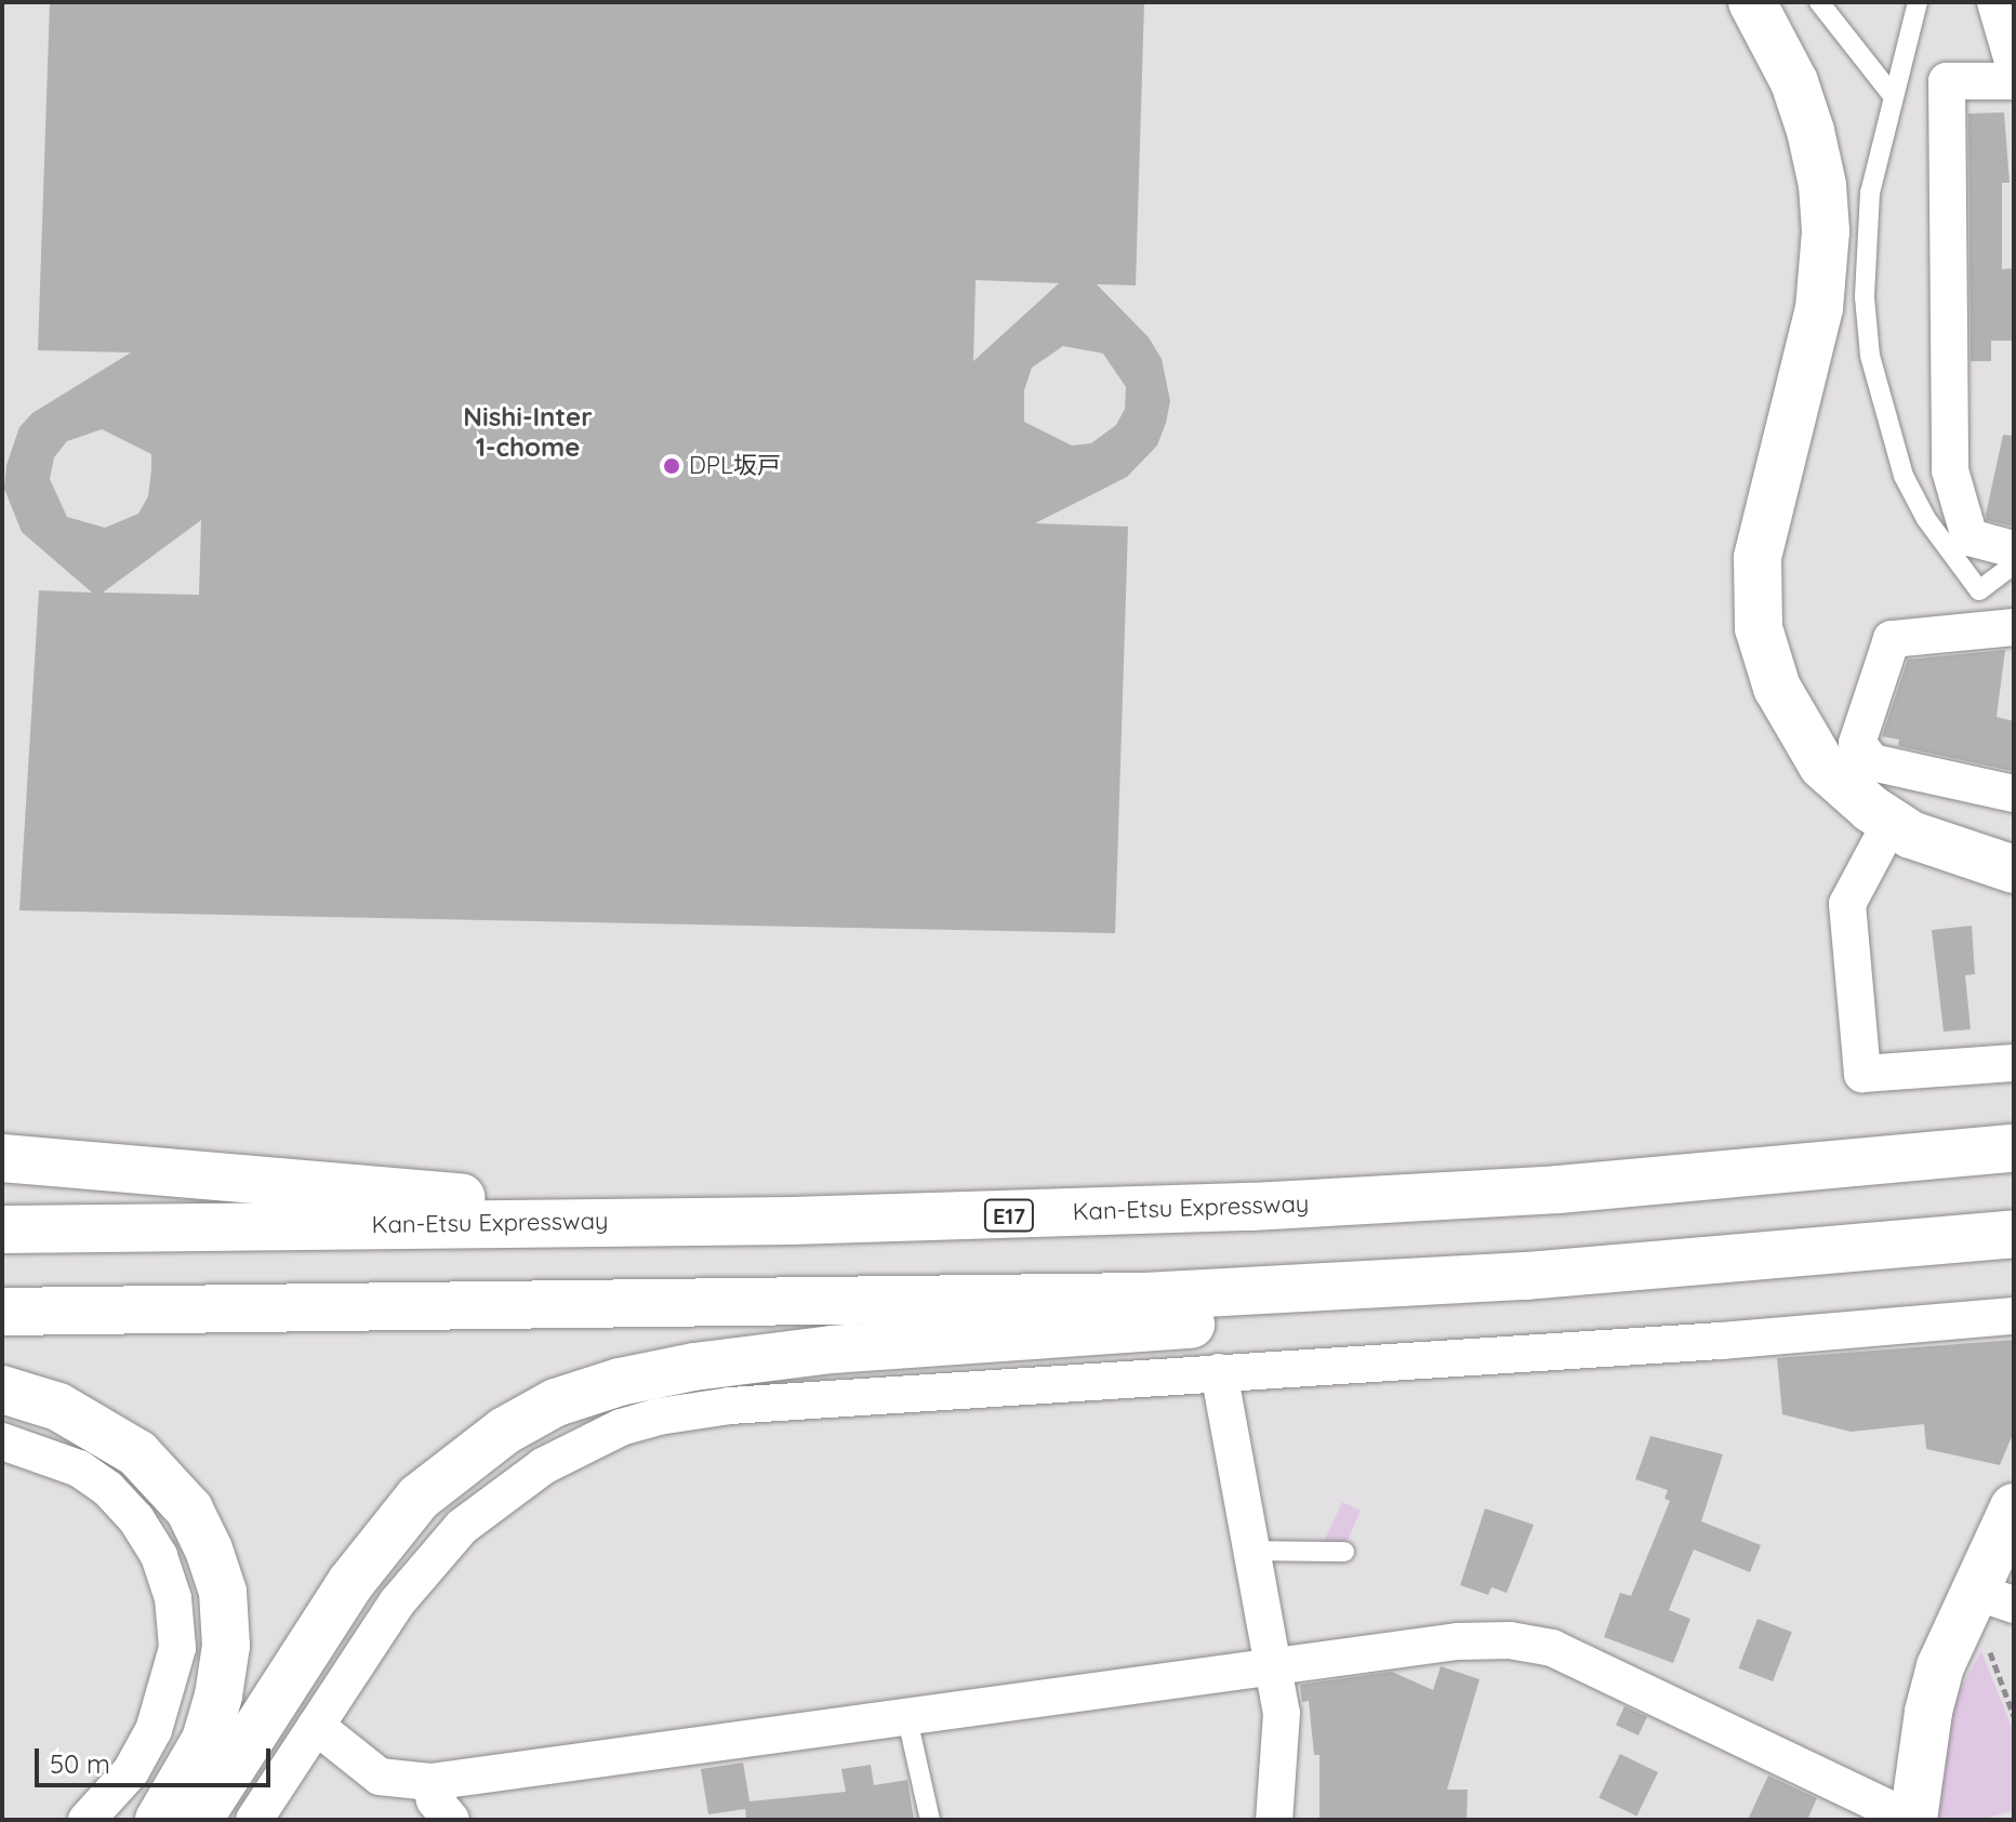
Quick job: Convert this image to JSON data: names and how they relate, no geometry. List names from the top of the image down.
{
  "streets": {
    "main road": ["Kan-Etsu Expressway", "E17"]
  },
  "districts": ["Nishi-Inter 1-chome"],
  "places": ["DPL坂戸"],
  "scale_bar": "50 m"
}
